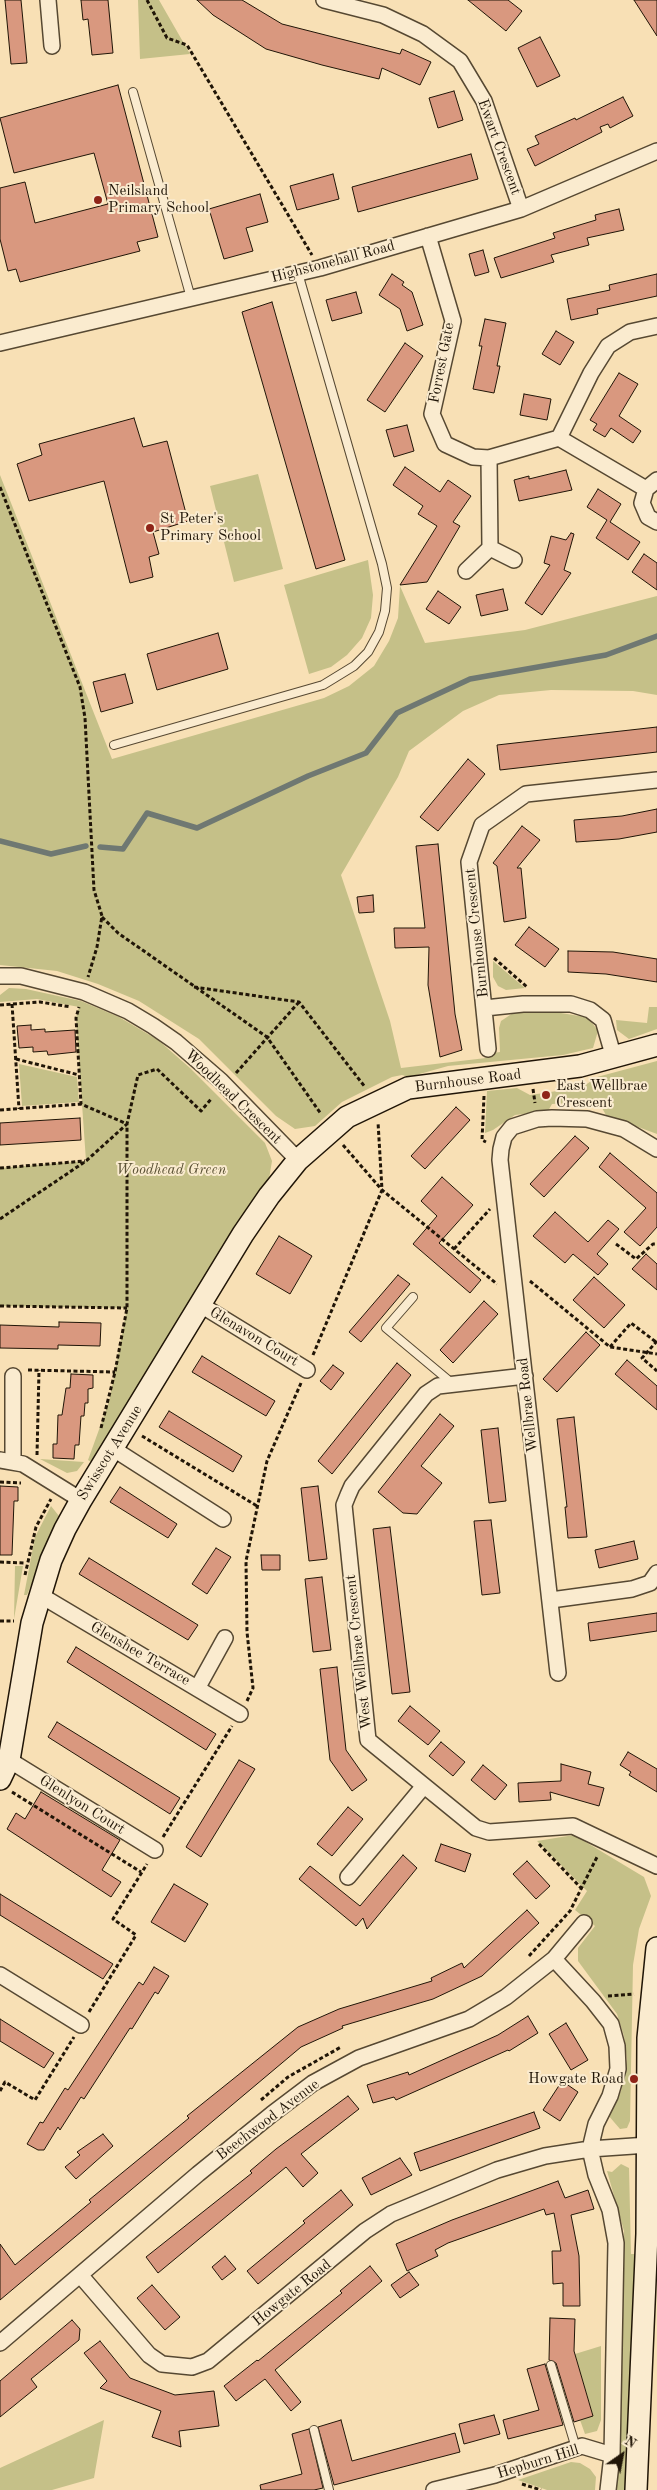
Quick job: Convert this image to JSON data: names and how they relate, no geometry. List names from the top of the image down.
{
  "streets": {
    "street": [
      "Ewart Crescent",
      "Highstonehall Road",
      "Forrest Gate",
      "Burnhouse Crescent",
      "Burnhouse Road",
      "Woodhead Crescent",
      "Glenavon Court",
      "Wellbrae Road",
      "Swisscot Avenue",
      "West Wellbrae Crescent",
      "Glenshee Terrace",
      "Glenlyon Court",
      "Beechwood Avenue",
      "Howgate Road",
      "Hepburn Hill"
    ]
  },
  "crossings": [
    ["Ewart Crescent", "Highstonehall Road"],
    ["Highstonehall Road", "Forrest Gate"],
    ["Burnhouse Road", "Woodhead Crescent"],
    ["Burnhouse Road", "Swisscot Avenue"],
    ["Woodhead Crescent", "Swisscot Avenue"],
    ["Glenavon Court", "Swisscot Avenue"],
    ["Wellbrae Road", "West Wellbrae Crescent"],
    ["Swisscot Avenue", "Glenshee Terrace"],
    ["Swisscot Avenue", "Glenlyon Court"],
    ["Beechwood Avenue", "Howgate Road"]
  ],
  "parks": ["Woodhead Green"],
  "places": [
    "Neilsland Primary School",
    "St Peter's Primary School",
    "East Wellbrae Crescent",
    "Howgate Road"
  ],
  "north": "top right"
}
